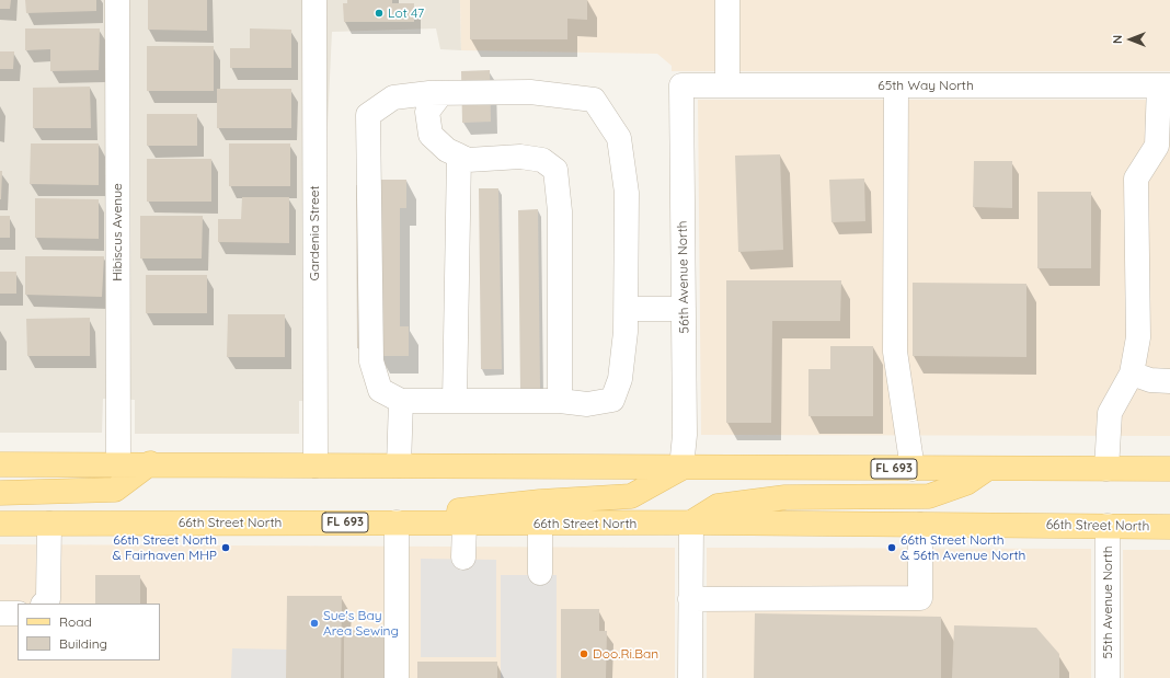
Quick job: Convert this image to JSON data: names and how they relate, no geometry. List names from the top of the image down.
{
  "streets": {
    "main road": ["FL 693", "66th Street North"],
    "street": [
      "65th Way North",
      "Hibiscus Avenue",
      "Gardenia Street",
      "56th Avenue North",
      "55th Avenue North"
    ]
  },
  "crossings": [
    ["65th Way North", "56th Avenue North"],
    ["Hibiscus Avenue", "FL 693"],
    ["Gardenia Street", "FL 693"],
    ["56th Avenue North", "FL 693"],
    ["66th Street North", "55th Avenue North"]
  ],
  "places": [
    "Lot 47",
    "66th Street North & Fairhaven MHP",
    "66th Street North & 56th Avenue North",
    "Sue's Bay Area Sewing",
    "Doo.Ri.Ban"
  ],
  "legend": ["Road", "Building"],
  "north": "left"
}
